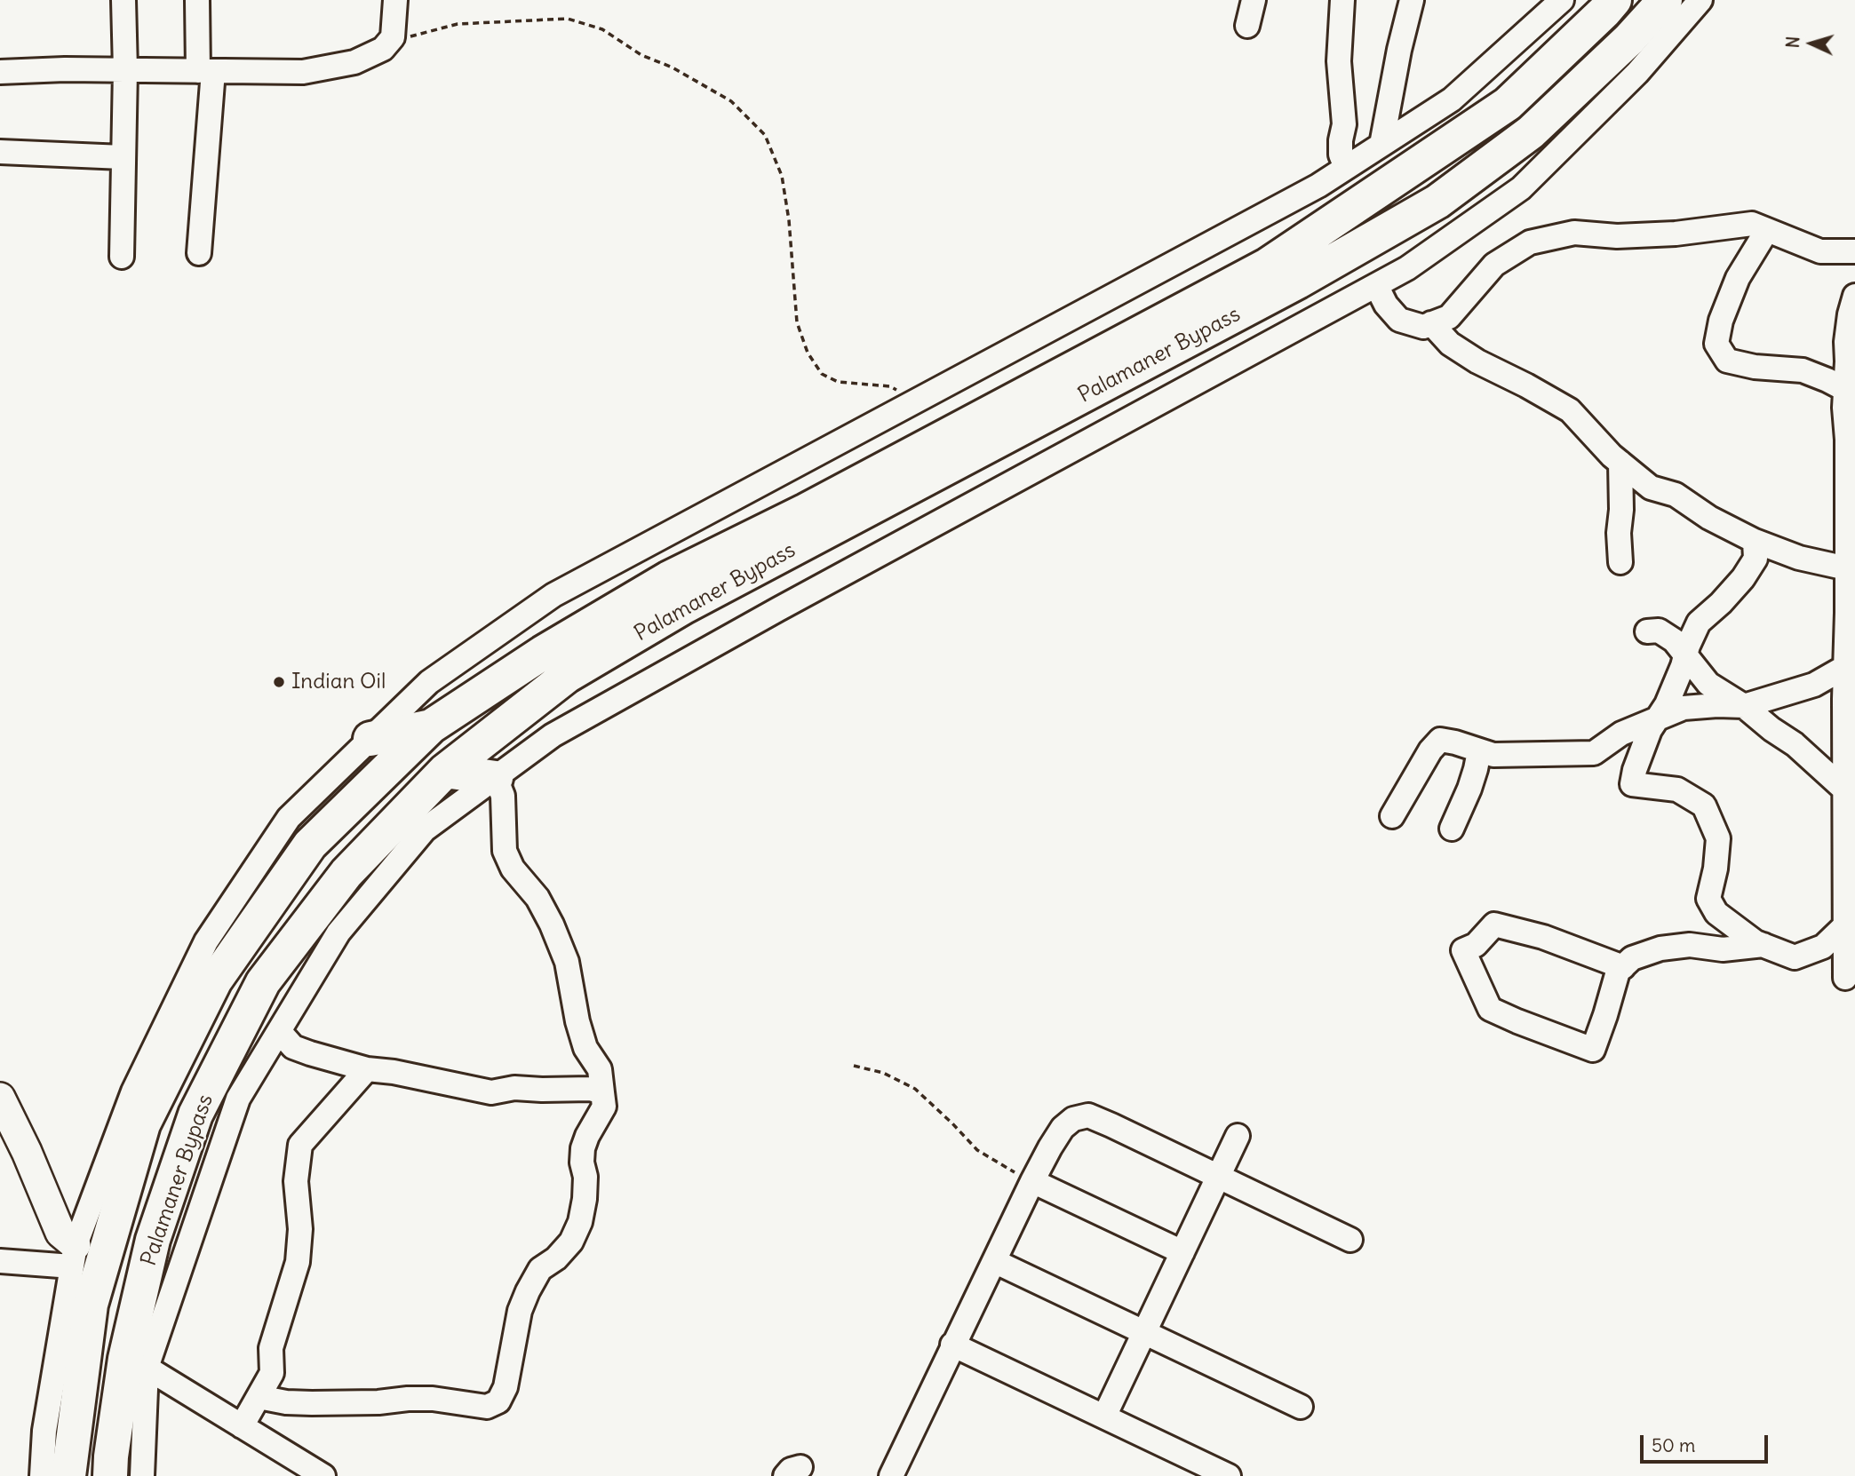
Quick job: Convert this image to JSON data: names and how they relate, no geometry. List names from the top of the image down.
{
  "streets": {
    "highway": ["Palamaner Bypass"]
  },
  "places": ["Indian Oil"],
  "scale_bar": "50 m",
  "north": "left"
}
